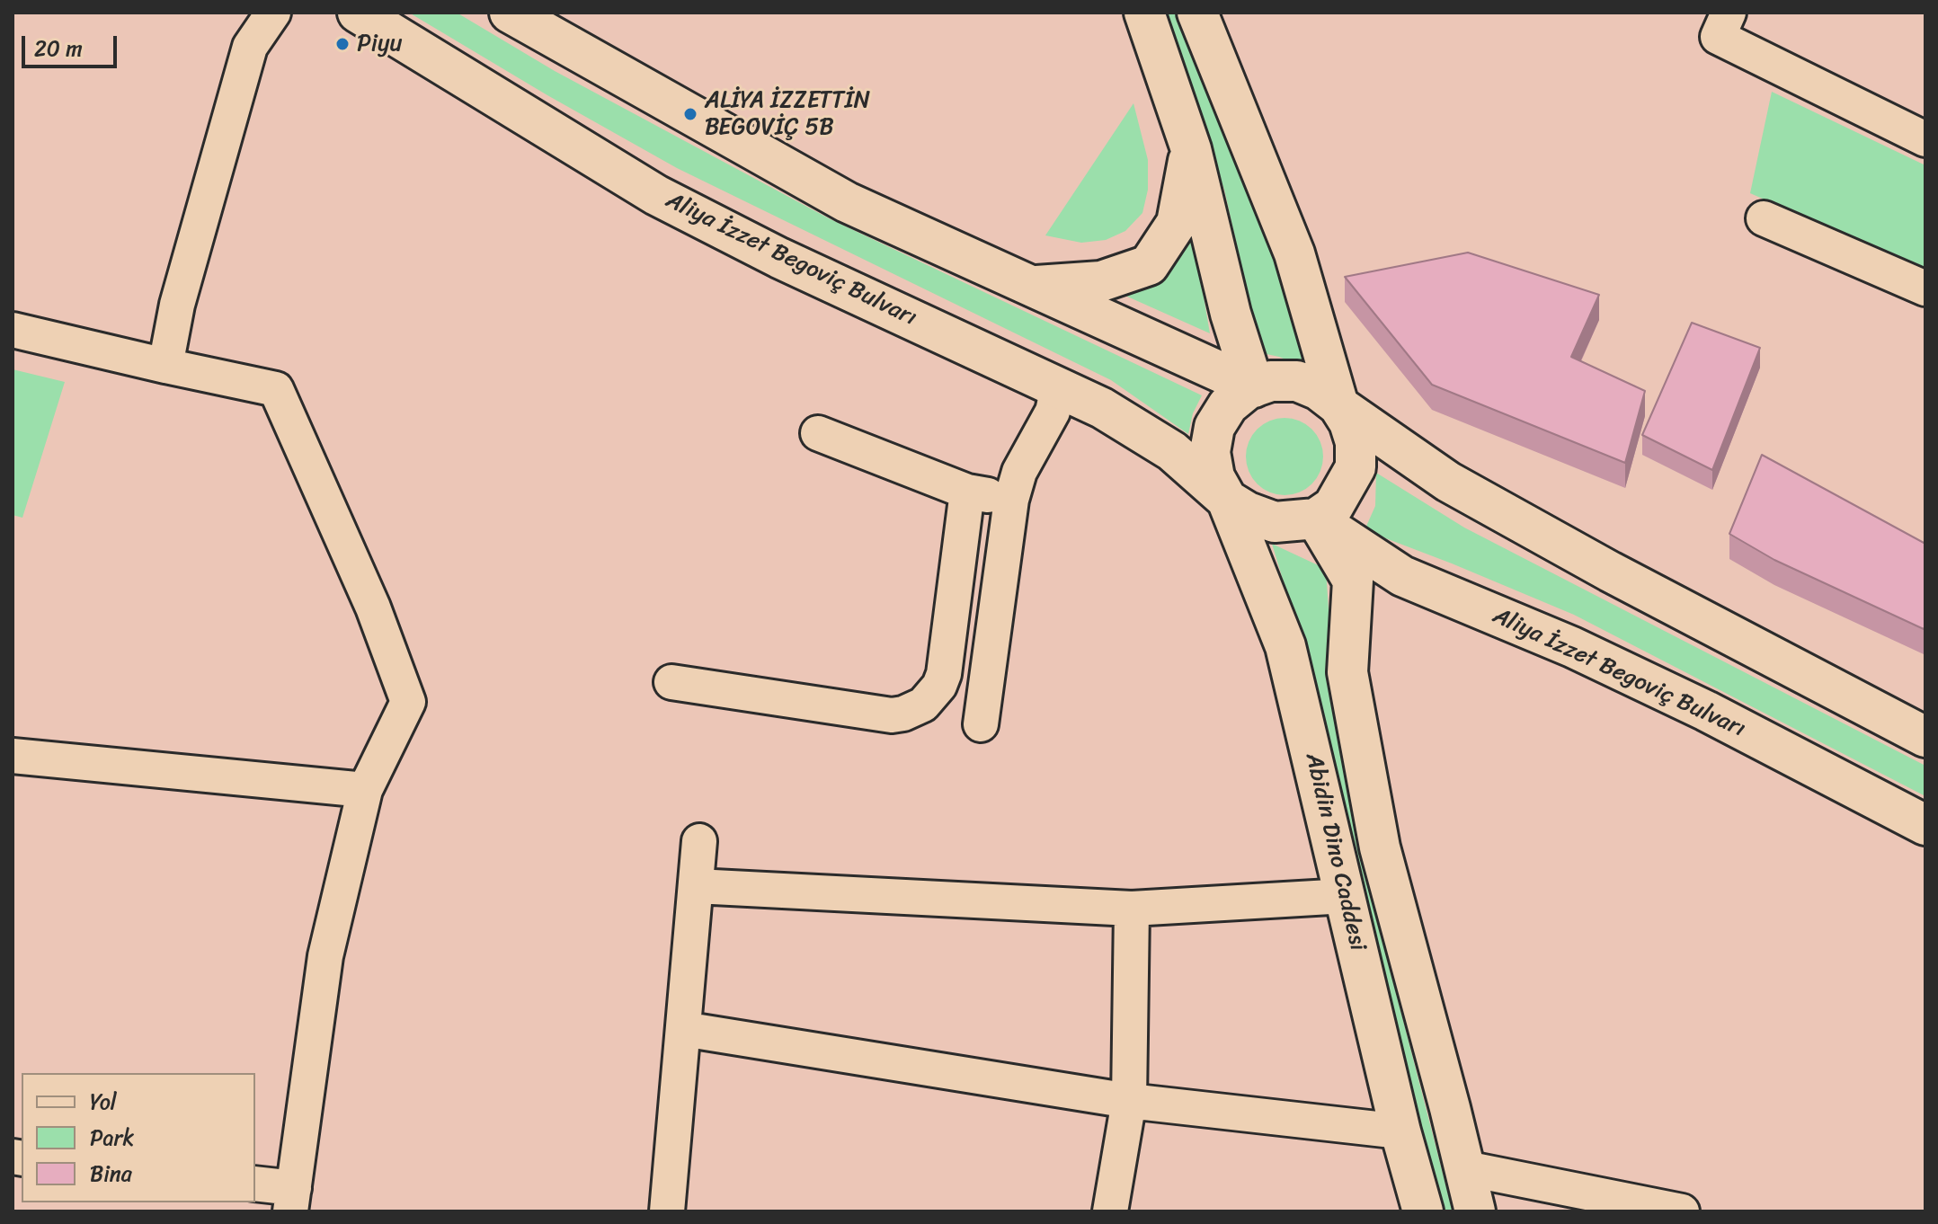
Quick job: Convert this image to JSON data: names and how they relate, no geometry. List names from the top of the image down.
{
  "streets": {
    "main road": ["Aliya İzzet Begoviç Bulvarı", "Abidin Dino Caddesi"]
  },
  "crossings": [
    ["Aliya İzzet Begoviç Bulvarı", "Abidin Dino Caddesi"]
  ],
  "places": ["Piyu", "ALİYA İZZETTİN BEGOVİÇ 5B"],
  "legend": ["Yol", "Park", "Bina"],
  "scale_bar": "20 m"
}
